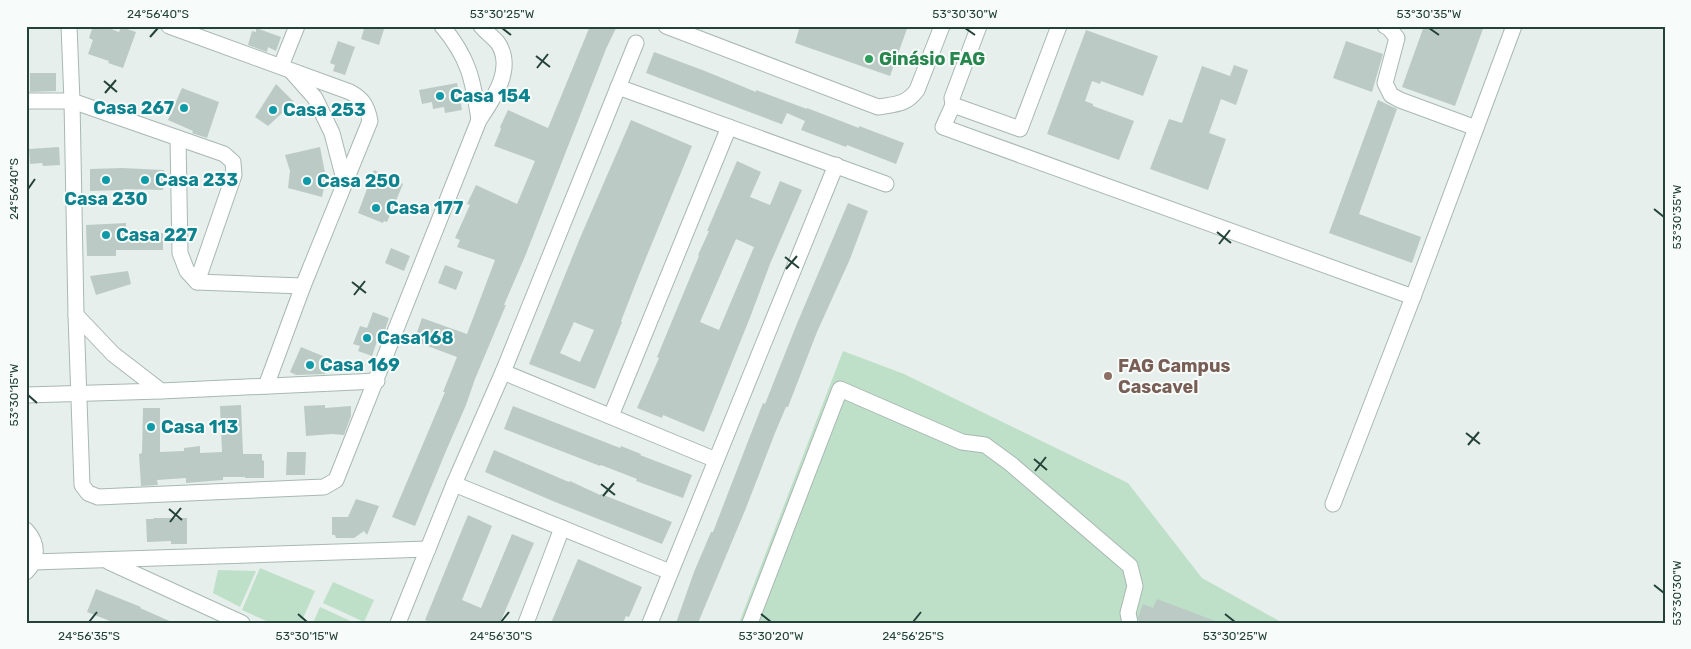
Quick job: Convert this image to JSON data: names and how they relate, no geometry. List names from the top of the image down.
{
  "places": [
    "Ginásio FAG",
    "Casa 154",
    "Casa 267",
    "Casa 253",
    "Casa 230",
    "Casa 233",
    "Casa 250",
    "Casa 177",
    "Casa 227",
    "Casa168",
    "Casa 169",
    "FAG Campus Cascavel",
    "Casa 113"
  ],
  "coordinates": [
    "24°56'40\"S",
    "53°30'25\"W",
    "53°30'30\"W",
    "53°30'35\"W",
    "53°30'15\"W",
    "24°56'35\"S",
    "24°56'30\"S",
    "53°30'20\"W",
    "24°56'25\"S"
  ]
}
